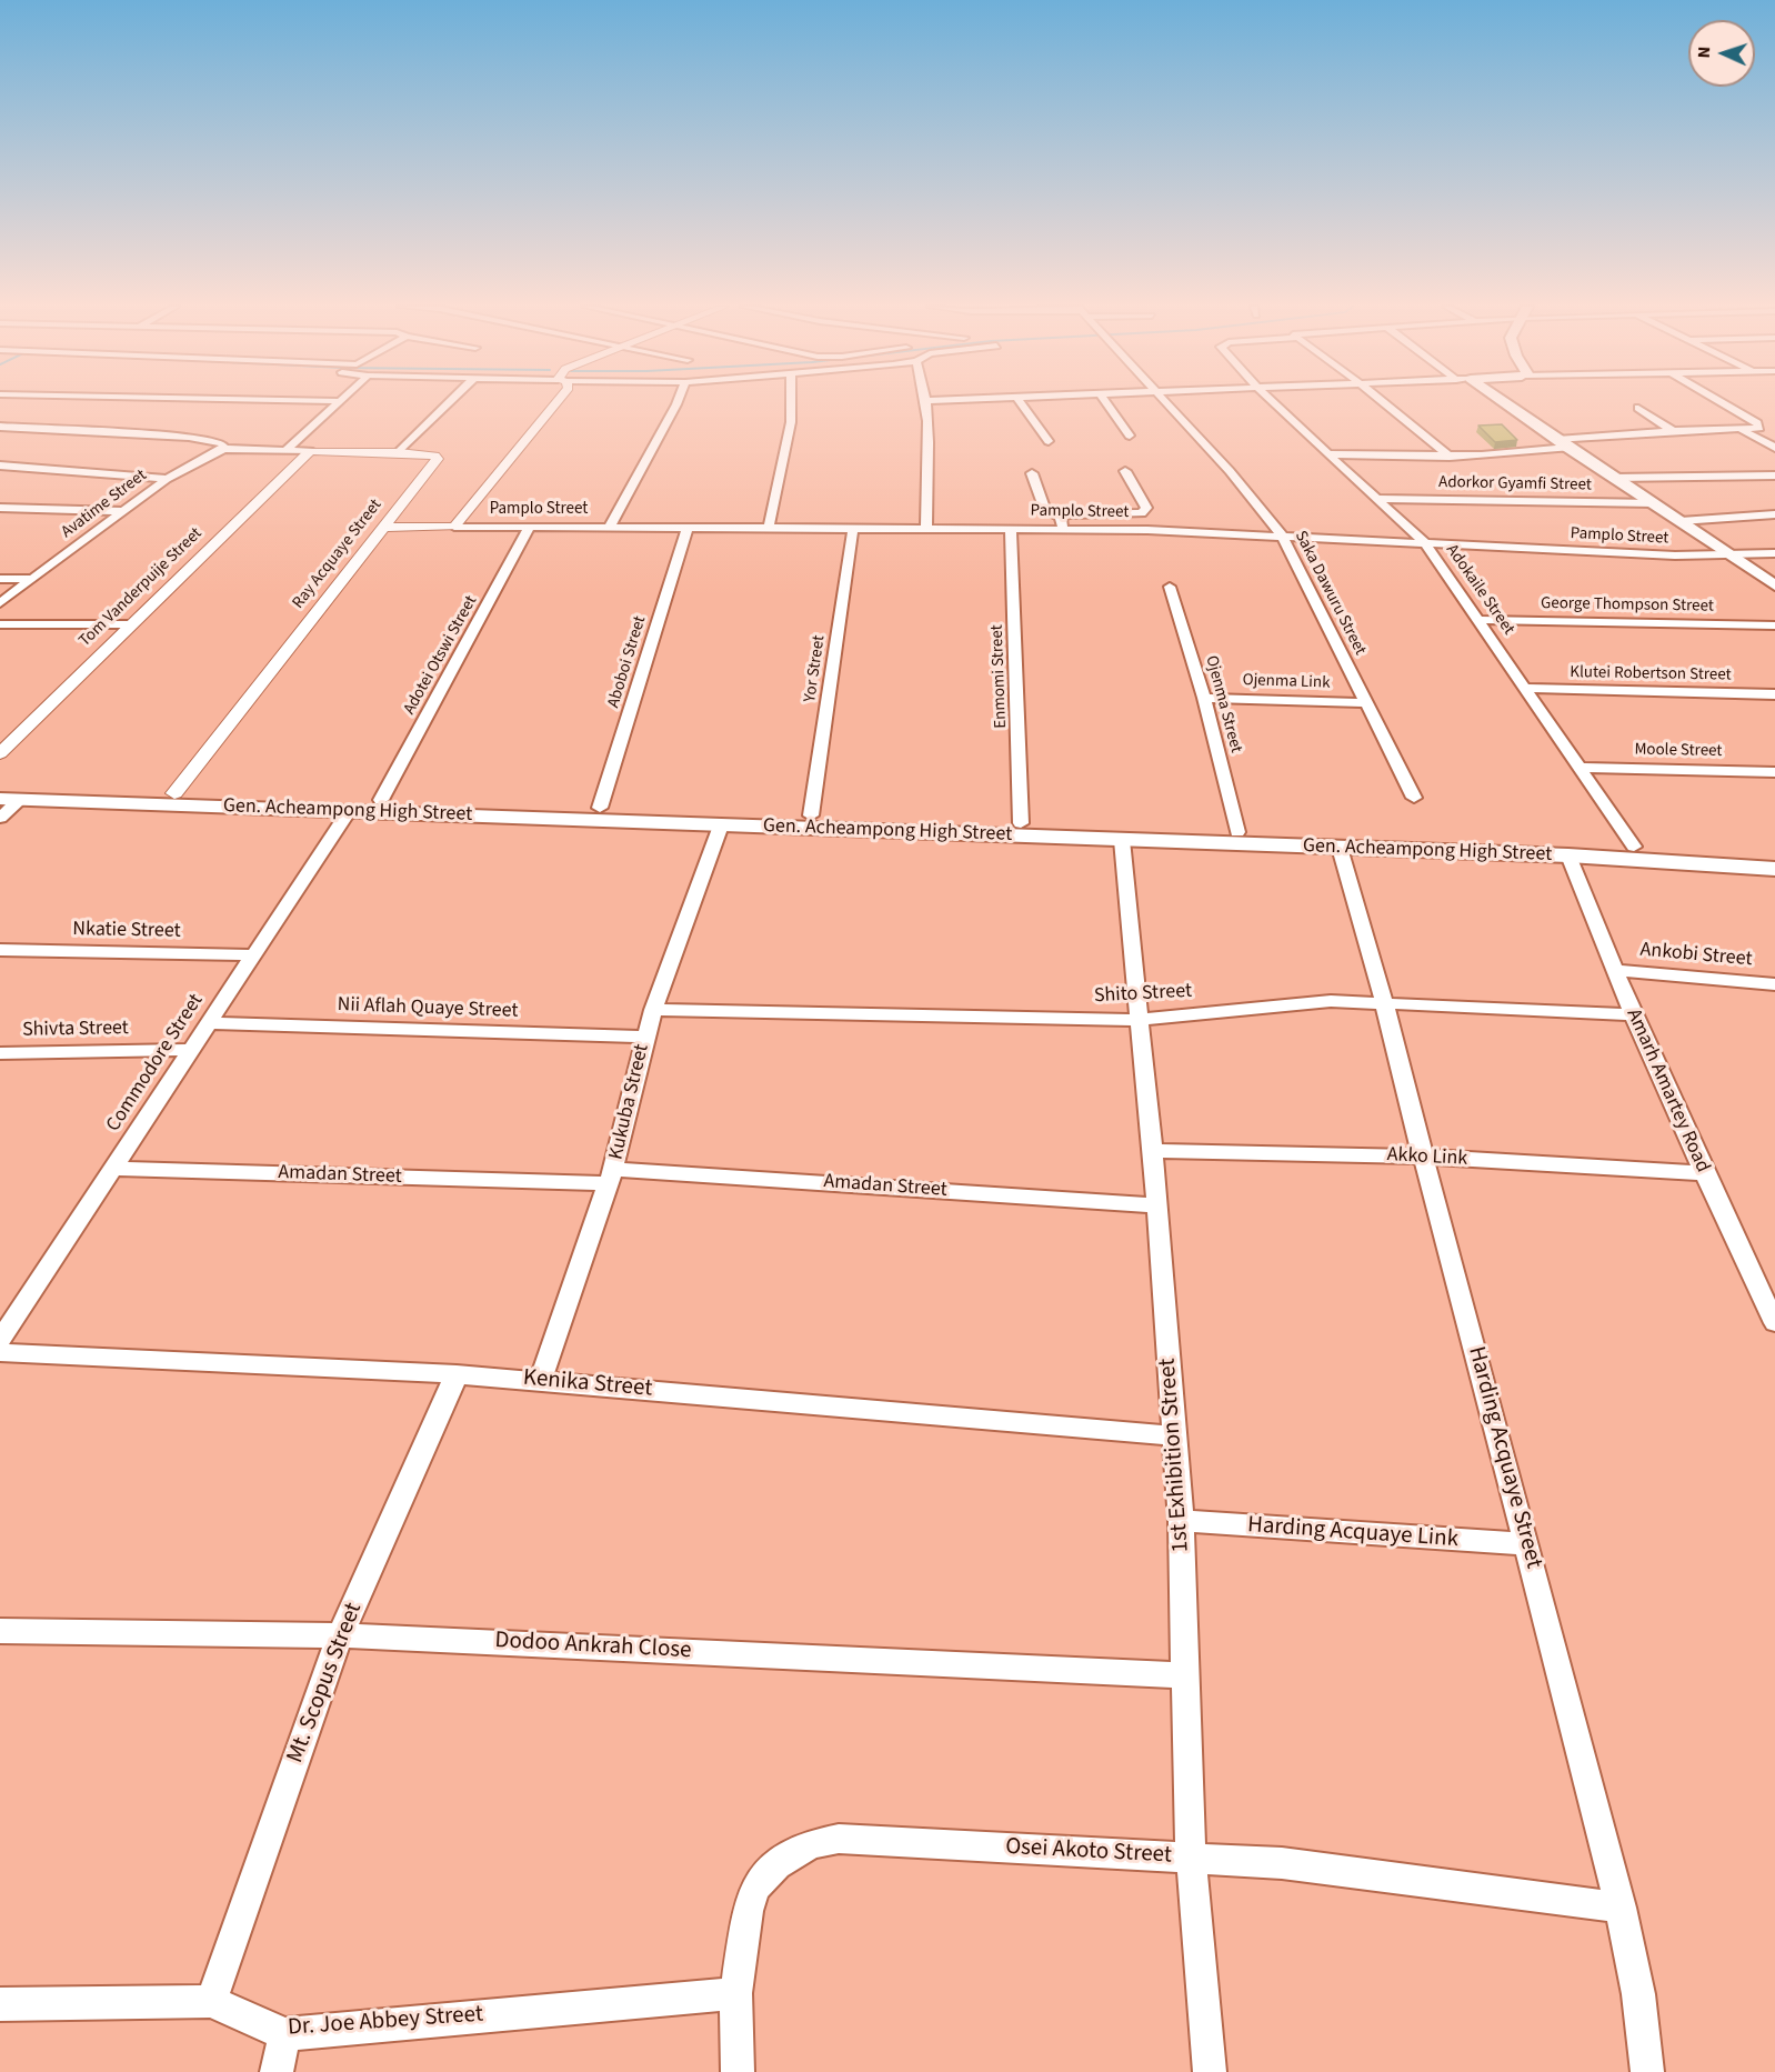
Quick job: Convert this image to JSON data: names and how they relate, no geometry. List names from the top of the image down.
{
  "streets": {
    "main road": ["Gen. Acheampong High Street"],
    "street": [
      "Adorkor Gyamfi Street",
      "Avatime Street",
      "Pamplo Street",
      "Ray Acquaye Street",
      "Tom Vanderpuije Street",
      "Adokaile Street",
      "Saka Dawuru Street",
      "George Thompson Street",
      "Adotei Otswi Street",
      "Aboboi Street",
      "Yor Street",
      "Klutei Robertson Street",
      "Enmomi Street",
      "Ojenma Link",
      "Ojenma Street",
      "Moole Street",
      "Nkatie Street",
      "Ankobi Street",
      "Shito Street",
      "Nii Aflah Quaye Street",
      "Shivta Street",
      "Commodore Street",
      "Amarh Amartey Road",
      "Kukuba Street",
      "Akko Link",
      "Amadan Street",
      "Kenika Street",
      "1st Exhibition Street",
      "Harding Acquaye Street",
      "Harding Acquaye Link",
      "Dodoo Ankrah Close",
      "Mt. Scopus Street",
      "Osei Akoto Street",
      "Dr. Joe Abbey Street"
    ]
  },
  "crossings": [
    ["Adorkor Gyamfi Street", "Adokaile Street"],
    ["Avatime Street", "Ray Acquaye Street"],
    ["Pamplo Street", "Ray Acquaye Street"],
    ["Pamplo Street", "Adokaile Street"],
    ["Pamplo Street", "Saka Dawuru Street"],
    ["Pamplo Street", "Adotei Otswi Street"],
    ["Pamplo Street", "Aboboi Street"],
    ["Pamplo Street", "Yor Street"],
    ["Pamplo Street", "Enmomi Street"],
    ["Ray Acquaye Street", "Tom Vanderpuije Street"],
    ["Ray Acquaye Street", "Gen. Acheampong High Street"],
    ["Adokaile Street", "George Thompson Street"],
    ["Adokaile Street", "Klutei Robertson Street"],
    ["Adokaile Street", "Moole Street"],
    ["Adokaile Street", "Gen. Acheampong High Street"],
    ["Saka Dawuru Street", "Ojenma Link"],
    ["Adotei Otswi Street", "Gen. Acheampong High Street"],
    ["Aboboi Street", "Gen. Acheampong High Street"],
    ["Yor Street", "Gen. Acheampong High Street"],
    ["Enmomi Street", "Gen. Acheampong High Street"],
    ["Ojenma Link", "Ojenma Street"],
    ["Ojenma Street", "Gen. Acheampong High Street"],
    ["Gen. Acheampong High Street", "Commodore Street"],
    ["Gen. Acheampong High Street", "Amarh Amartey Road"],
    ["Gen. Acheampong High Street", "Kukuba Street"],
    ["Gen. Acheampong High Street", "1st Exhibition Street"],
    ["Gen. Acheampong High Street", "Harding Acquaye Street"],
    ["Nkatie Street", "Commodore Street"],
    ["Ankobi Street", "Amarh Amartey Road"],
    ["Shito Street", "Amarh Amartey Road"],
    ["Shito Street", "Kukuba Street"],
    ["Shito Street", "1st Exhibition Street"],
    ["Shito Street", "Harding Acquaye Street"],
    ["Nii Aflah Quaye Street", "Commodore Street"],
    ["Nii Aflah Quaye Street", "Kukuba Street"],
    ["Shivta Street", "Commodore Street"],
    ["Commodore Street", "Amadan Street"],
    ["Amarh Amartey Road", "Akko Link"],
    ["Kukuba Street", "Amadan Street"],
    ["Kukuba Street", "Kenika Street"],
    ["Akko Link", "1st Exhibition Street"],
    ["Akko Link", "Harding Acquaye Street"],
    ["Amadan Street", "1st Exhibition Street"],
    ["Kenika Street", "1st Exhibition Street"],
    ["Kenika Street", "Mt. Scopus Street"],
    ["1st Exhibition Street", "Harding Acquaye Link"],
    ["1st Exhibition Street", "Dodoo Ankrah Close"],
    ["1st Exhibition Street", "Osei Akoto Street"],
    ["Harding Acquaye Street", "Harding Acquaye Link"],
    ["Harding Acquaye Street", "Osei Akoto Street"],
    ["Dodoo Ankrah Close", "Mt. Scopus Street"],
    ["Mt. Scopus Street", "Dr. Joe Abbey Street"],
    ["Osei Akoto Street", "Dr. Joe Abbey Street"]
  ],
  "north": "left"
}
